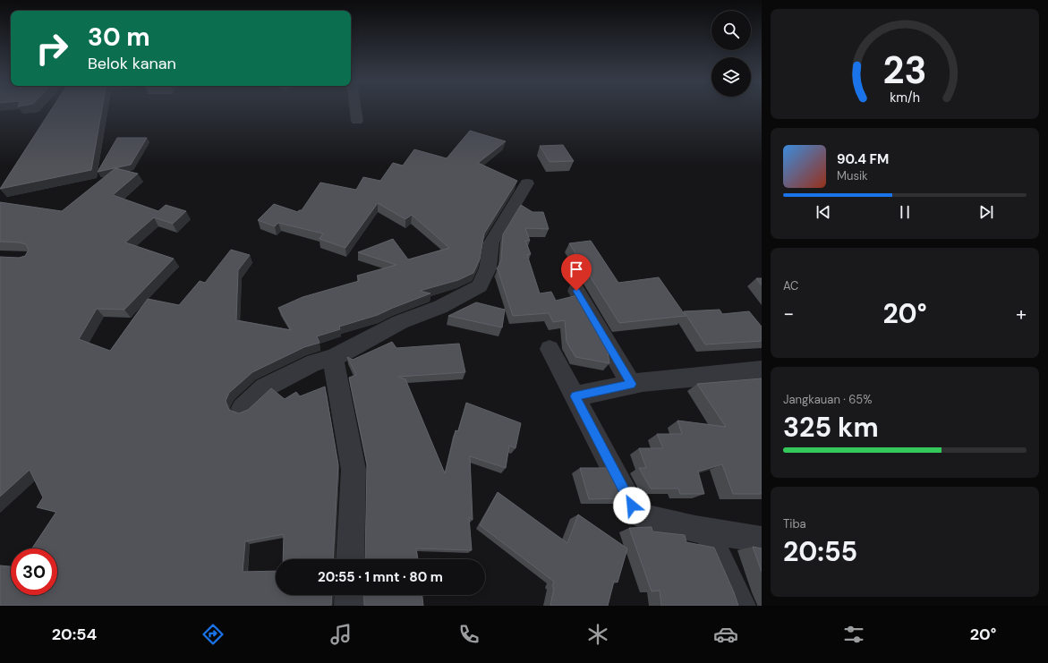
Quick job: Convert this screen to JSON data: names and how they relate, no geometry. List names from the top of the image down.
{
  "page": {
    "turn": ["30 m", "Belok kanan"],
    "song": ["90.4 FM", "Musik"],
    "tile": [
      "AC",
      ["Jangkauan · 65%", "325 km"],
      ["Tiba", "20:55"]
    ],
    "heat": ["−", "20°", "+"],
    "limit": "30",
    "trip": "20:55 · 1 mnt · 80 m",
    "tabs": ["20:54", "20°"],
    "gauge": ["23", "km/h"]
  }
}
